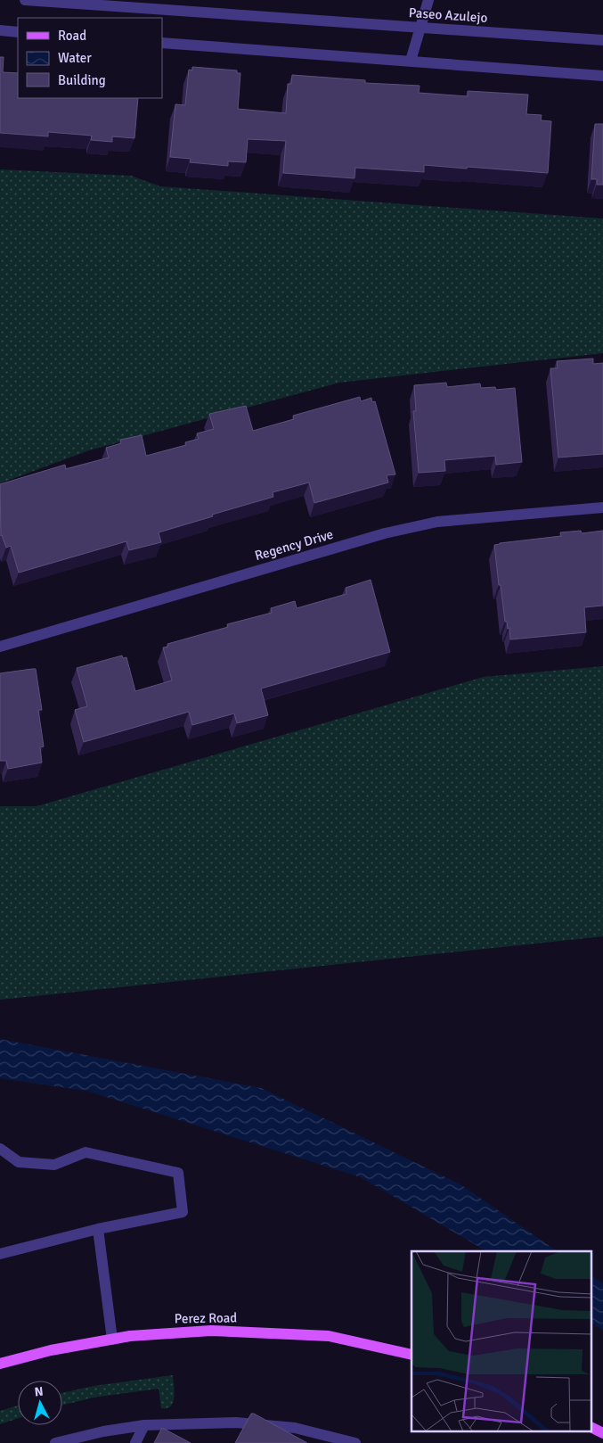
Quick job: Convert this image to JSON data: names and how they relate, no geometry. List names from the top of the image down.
{
  "streets": {
    "main road": ["Perez Road"],
    "street": ["Paseo Azulejo", "Regency Drive"]
  },
  "legend": ["Road", "Water", "Building"],
  "north": "top"
}
